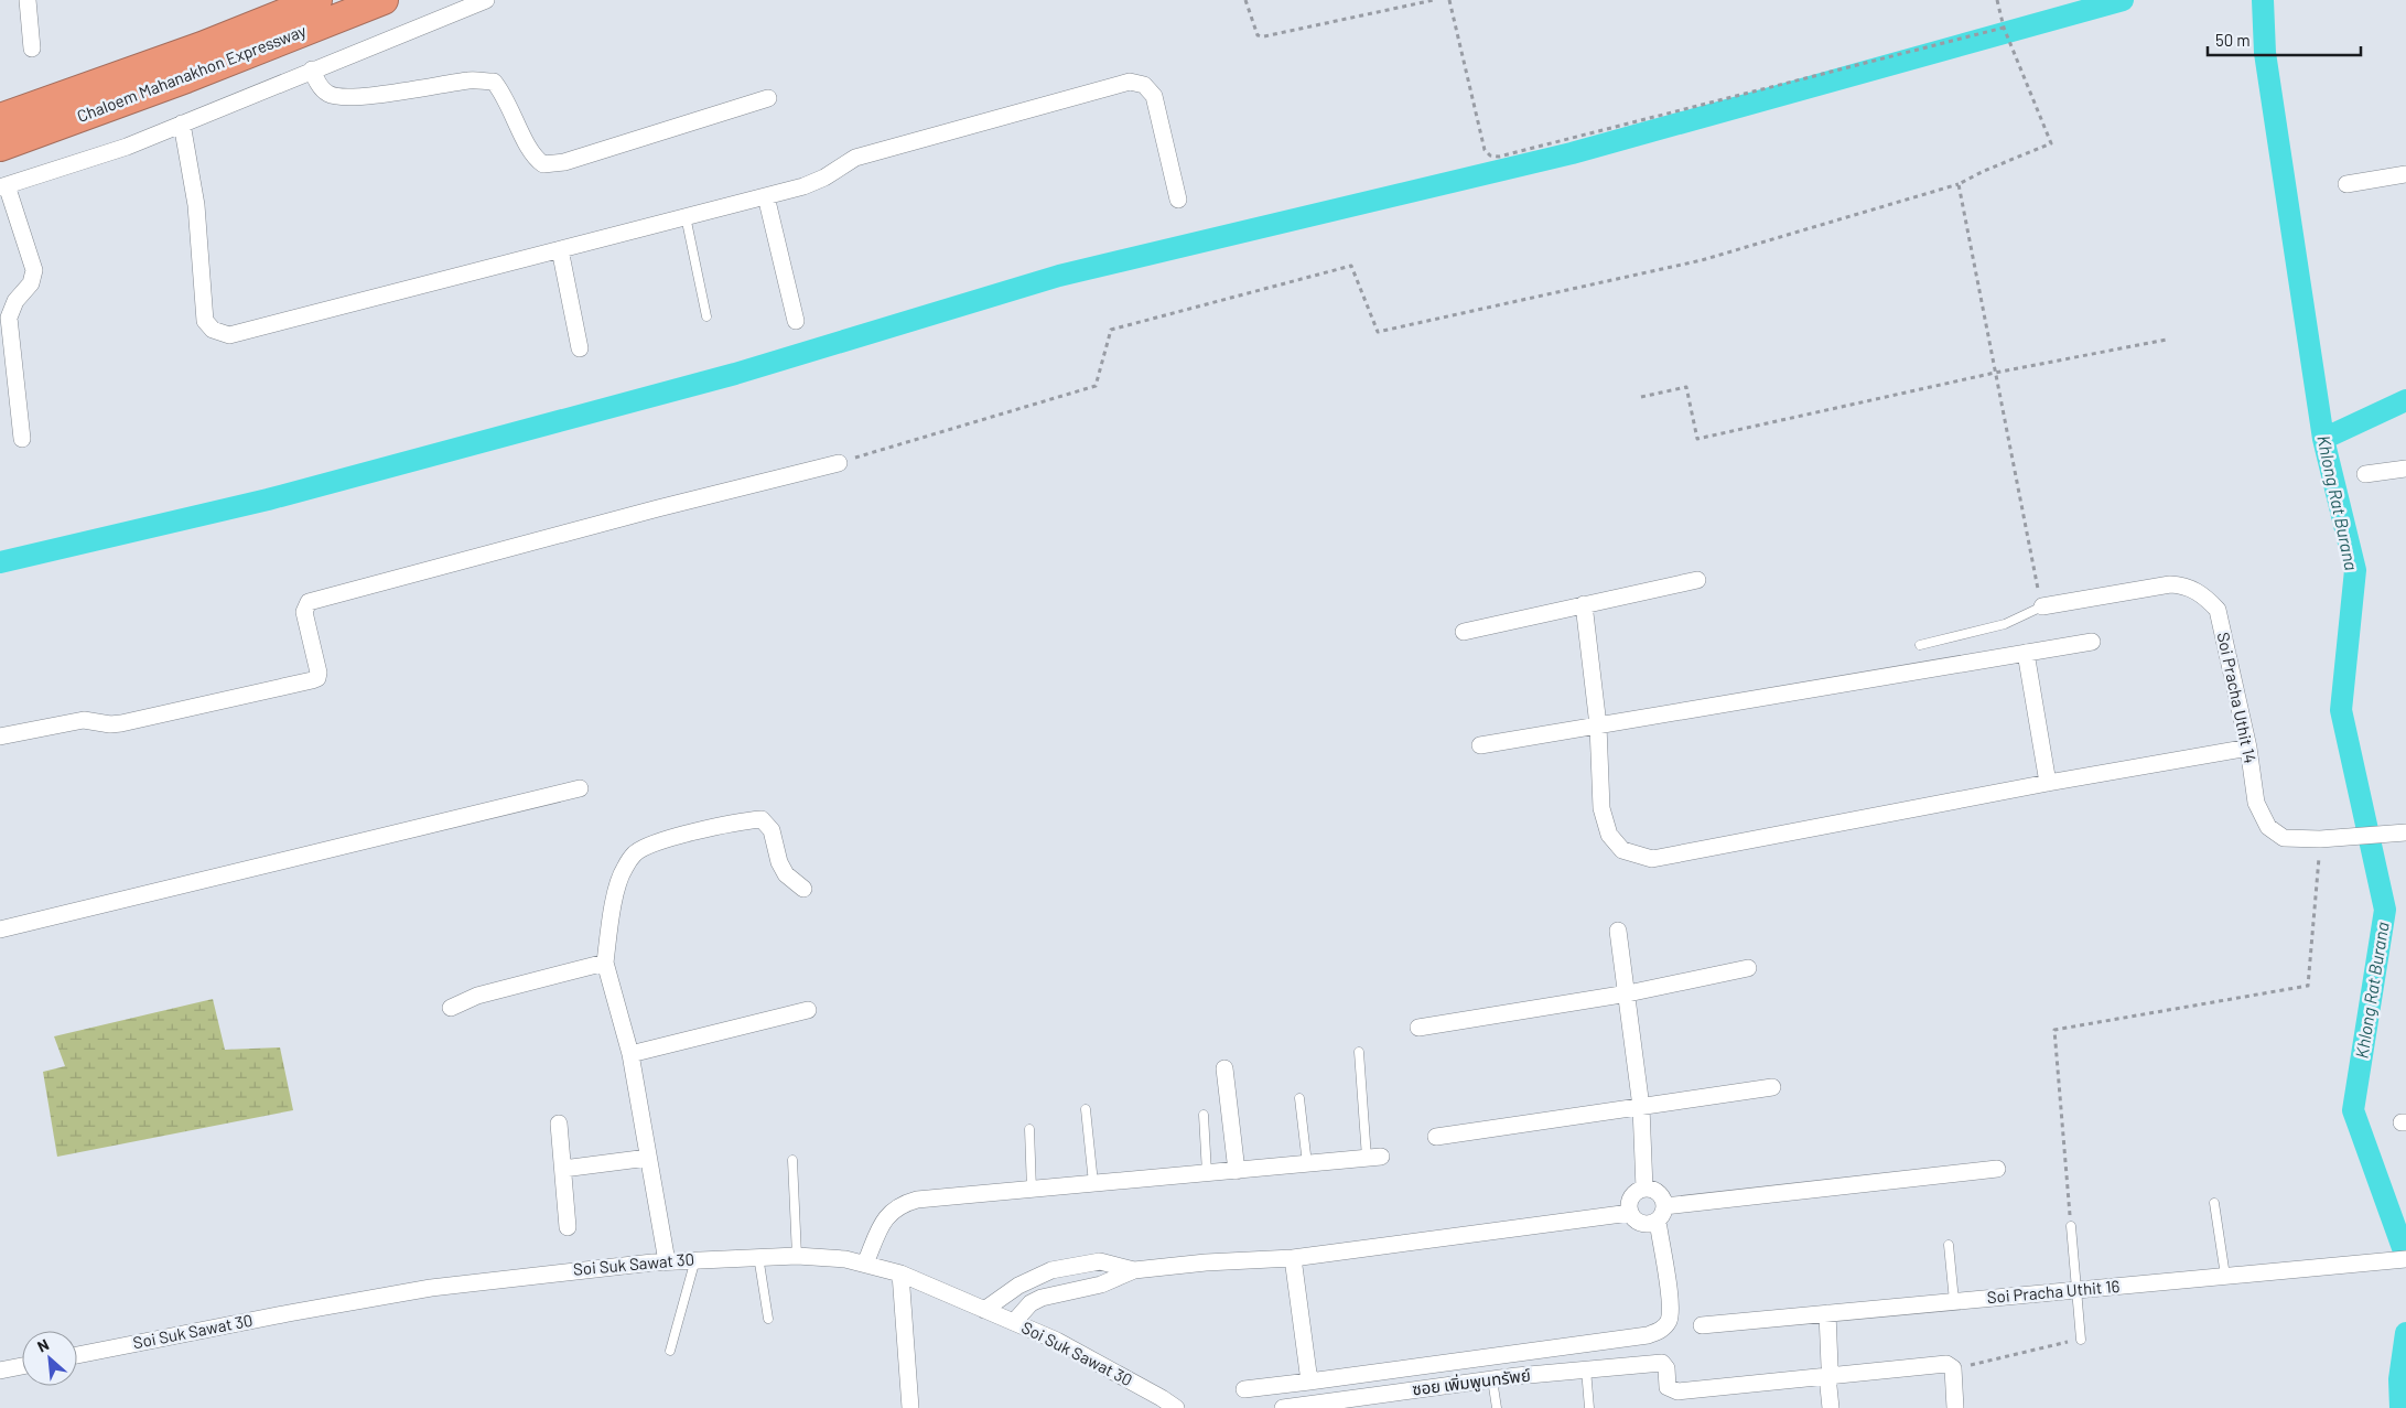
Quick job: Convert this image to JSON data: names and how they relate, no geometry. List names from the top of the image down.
{
  "streets": {
    "highway": ["Chaloem Mahanakhon Expressway"],
    "street": [
      "Soi Pracha Uthit 14",
      "Soi Suk Sawat 30",
      "Soi Pracha Uthit 16",
      "ซอย เพิ่มพูนทรัพย์"
    ]
  },
  "water": ["Khlong Rat Burana"],
  "scale_bar": "50 m",
  "north": "top left"
}
